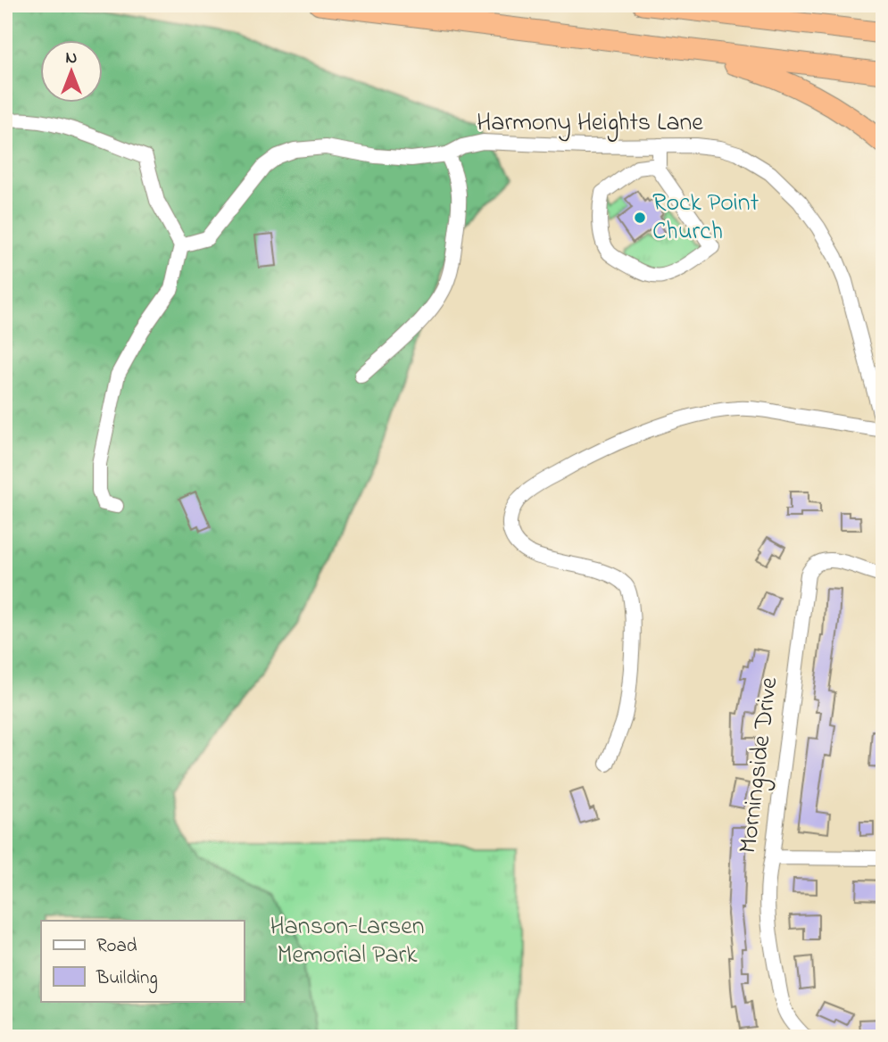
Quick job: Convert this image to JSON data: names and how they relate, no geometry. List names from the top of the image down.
{
  "streets": {
    "street": ["Harmony Heights Lane", "Morningside Drive"]
  },
  "parks": ["Hanson-Larsen Memorial Park"],
  "places": ["Rock Point Church"],
  "legend": ["Road", "Building"],
  "north": "top"
}
